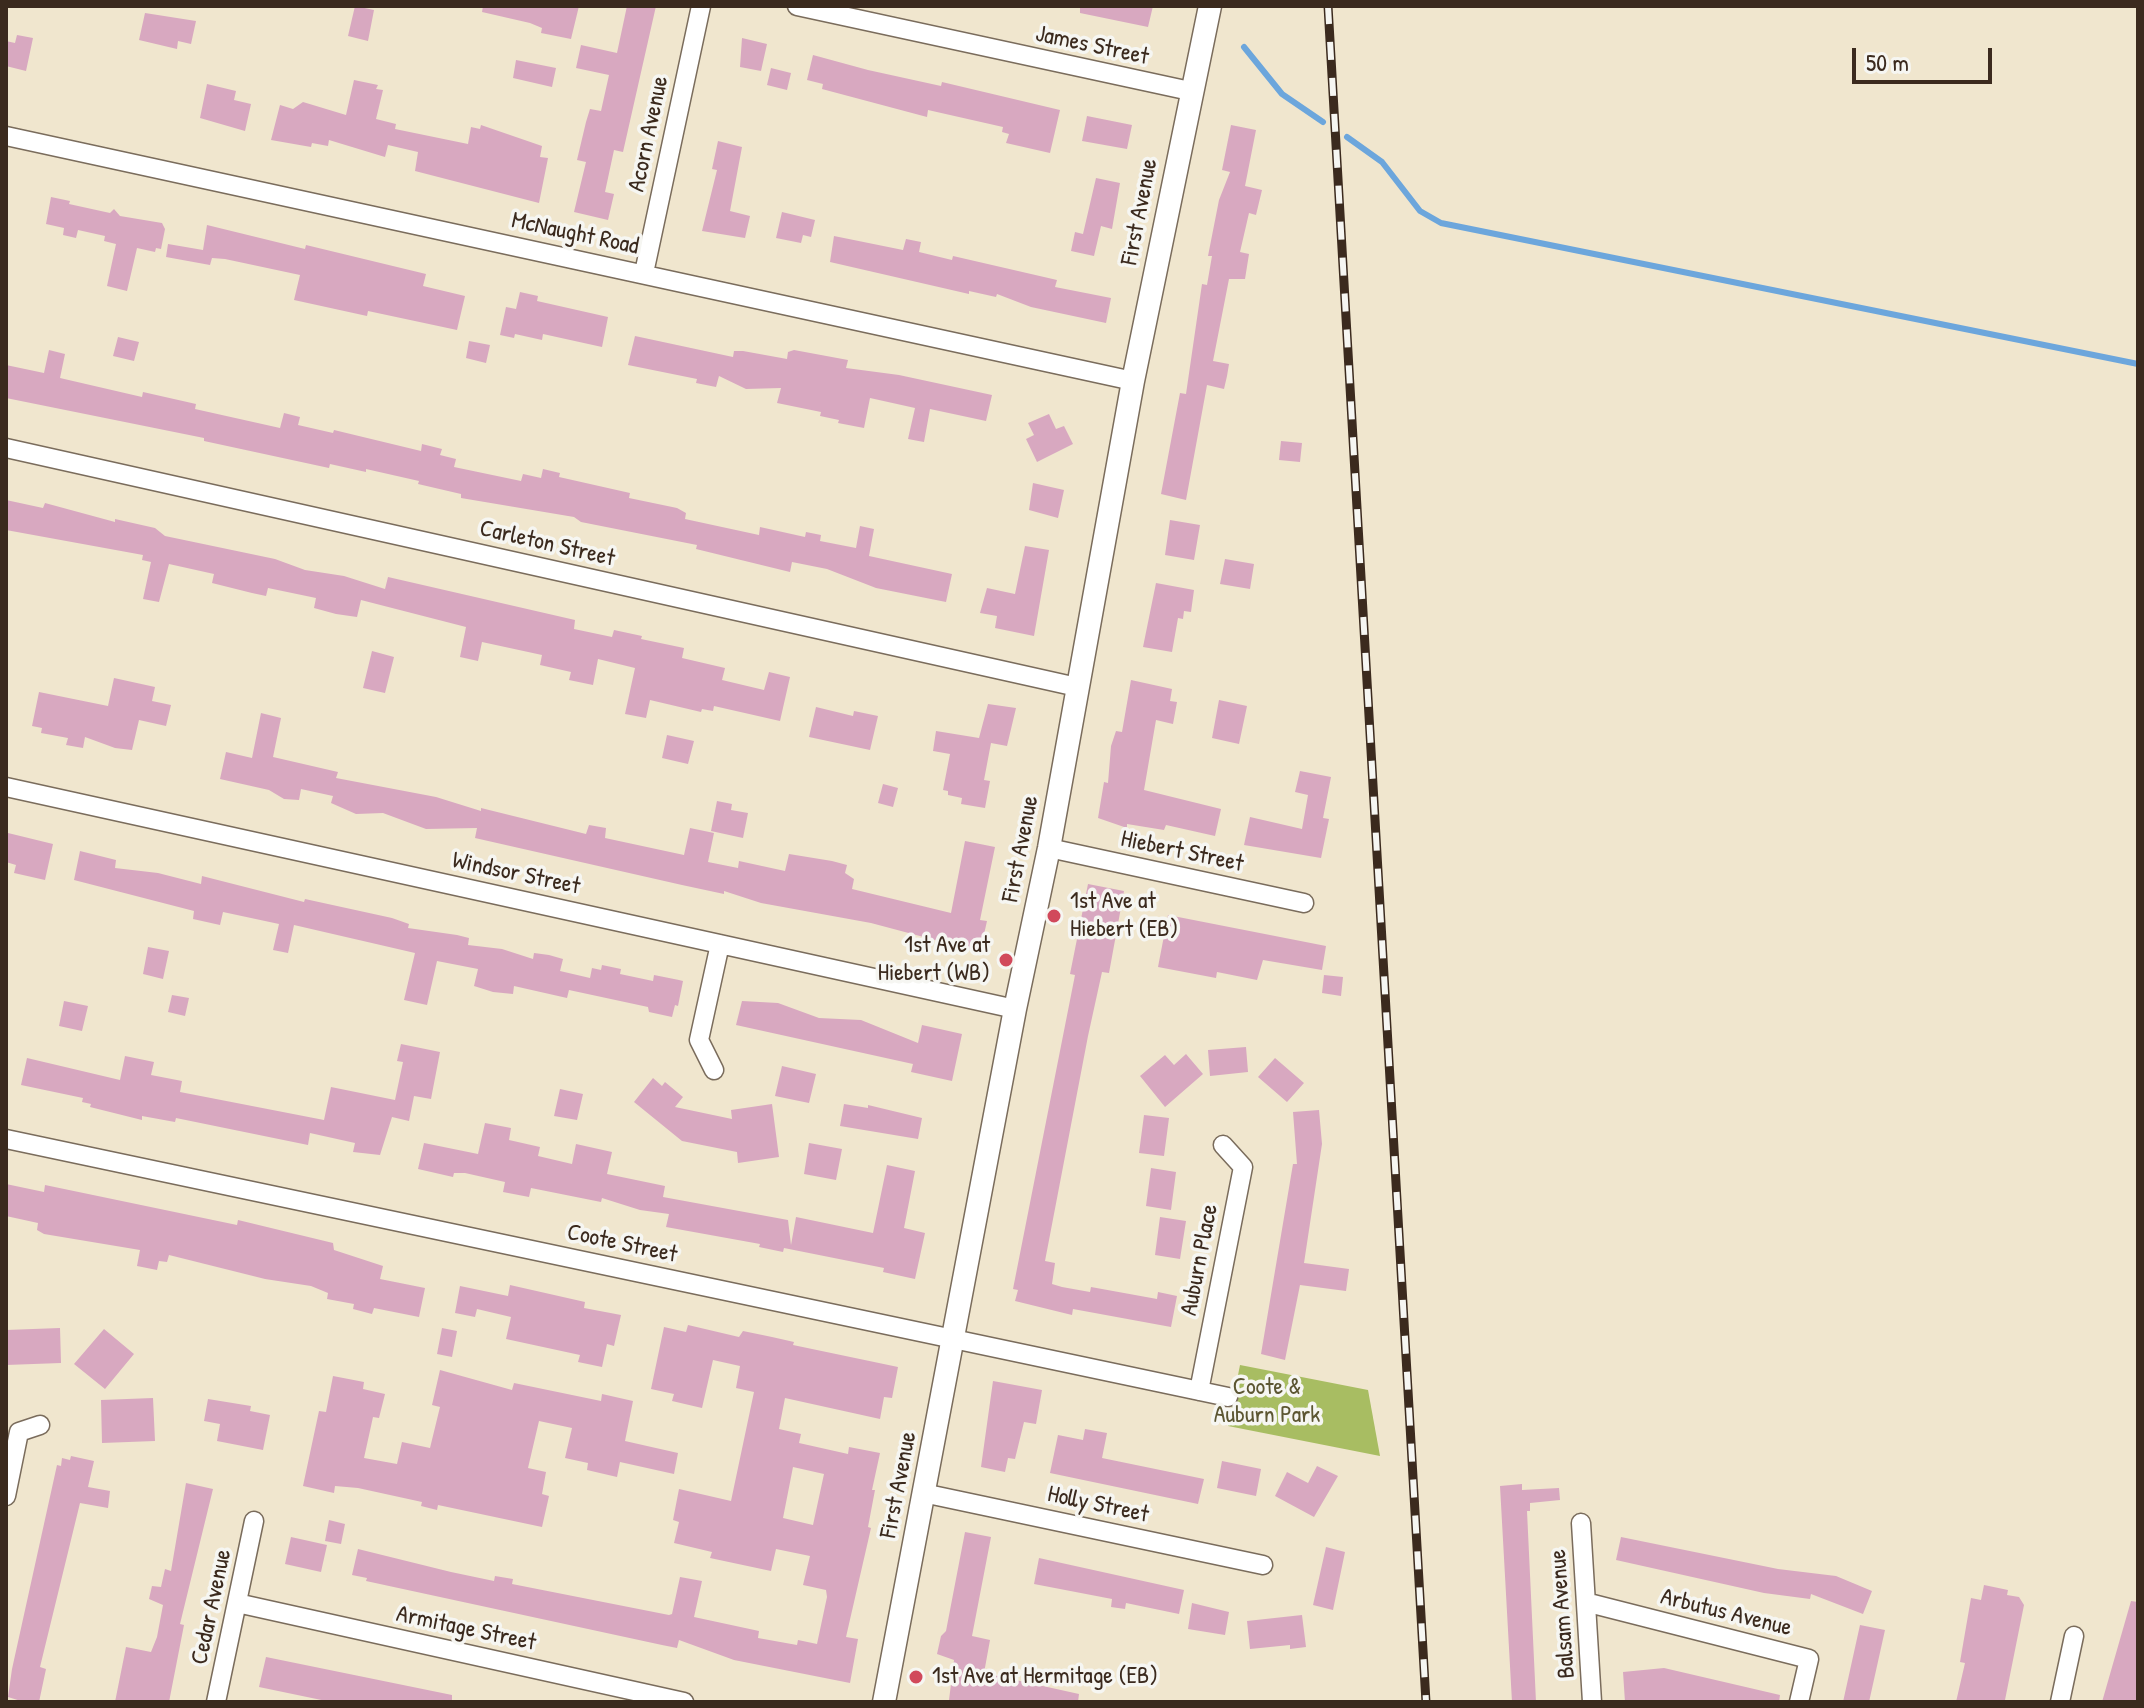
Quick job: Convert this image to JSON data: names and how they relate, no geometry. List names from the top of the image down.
{
  "streets": {
    "street": [
      "James Street",
      "Acorn Avenue",
      "First Avenue",
      "McNaught Road",
      "Carleton Street",
      "Hiebert Street",
      "Windsor Street",
      "Coote Street",
      "Auburn Place",
      "Holly Street",
      "Cedar Avenue",
      "Arbutus Avenue",
      "Balsam Avenue",
      "Armitage Street"
    ]
  },
  "crossings": [
    ["James Street", "First Avenue"],
    ["Acorn Avenue", "McNaught Road"],
    ["First Avenue", "McNaught Road"],
    ["First Avenue", "Carleton Street"],
    ["First Avenue", "Hiebert Street"],
    ["First Avenue", "Windsor Street"],
    ["First Avenue", "Coote Street"],
    ["First Avenue", "Holly Street"],
    ["Coote Street", "Auburn Place"],
    ["Cedar Avenue", "Armitage Street"],
    ["Arbutus Avenue", "Balsam Avenue"]
  ],
  "parks": ["Coote & Auburn Park"],
  "places": ["1st Ave at Hiebert (EB)", "1st Ave at Hiebert (WB)", "1st Ave at Hermitage (EB)"],
  "scale_bar": "50 m"
}
